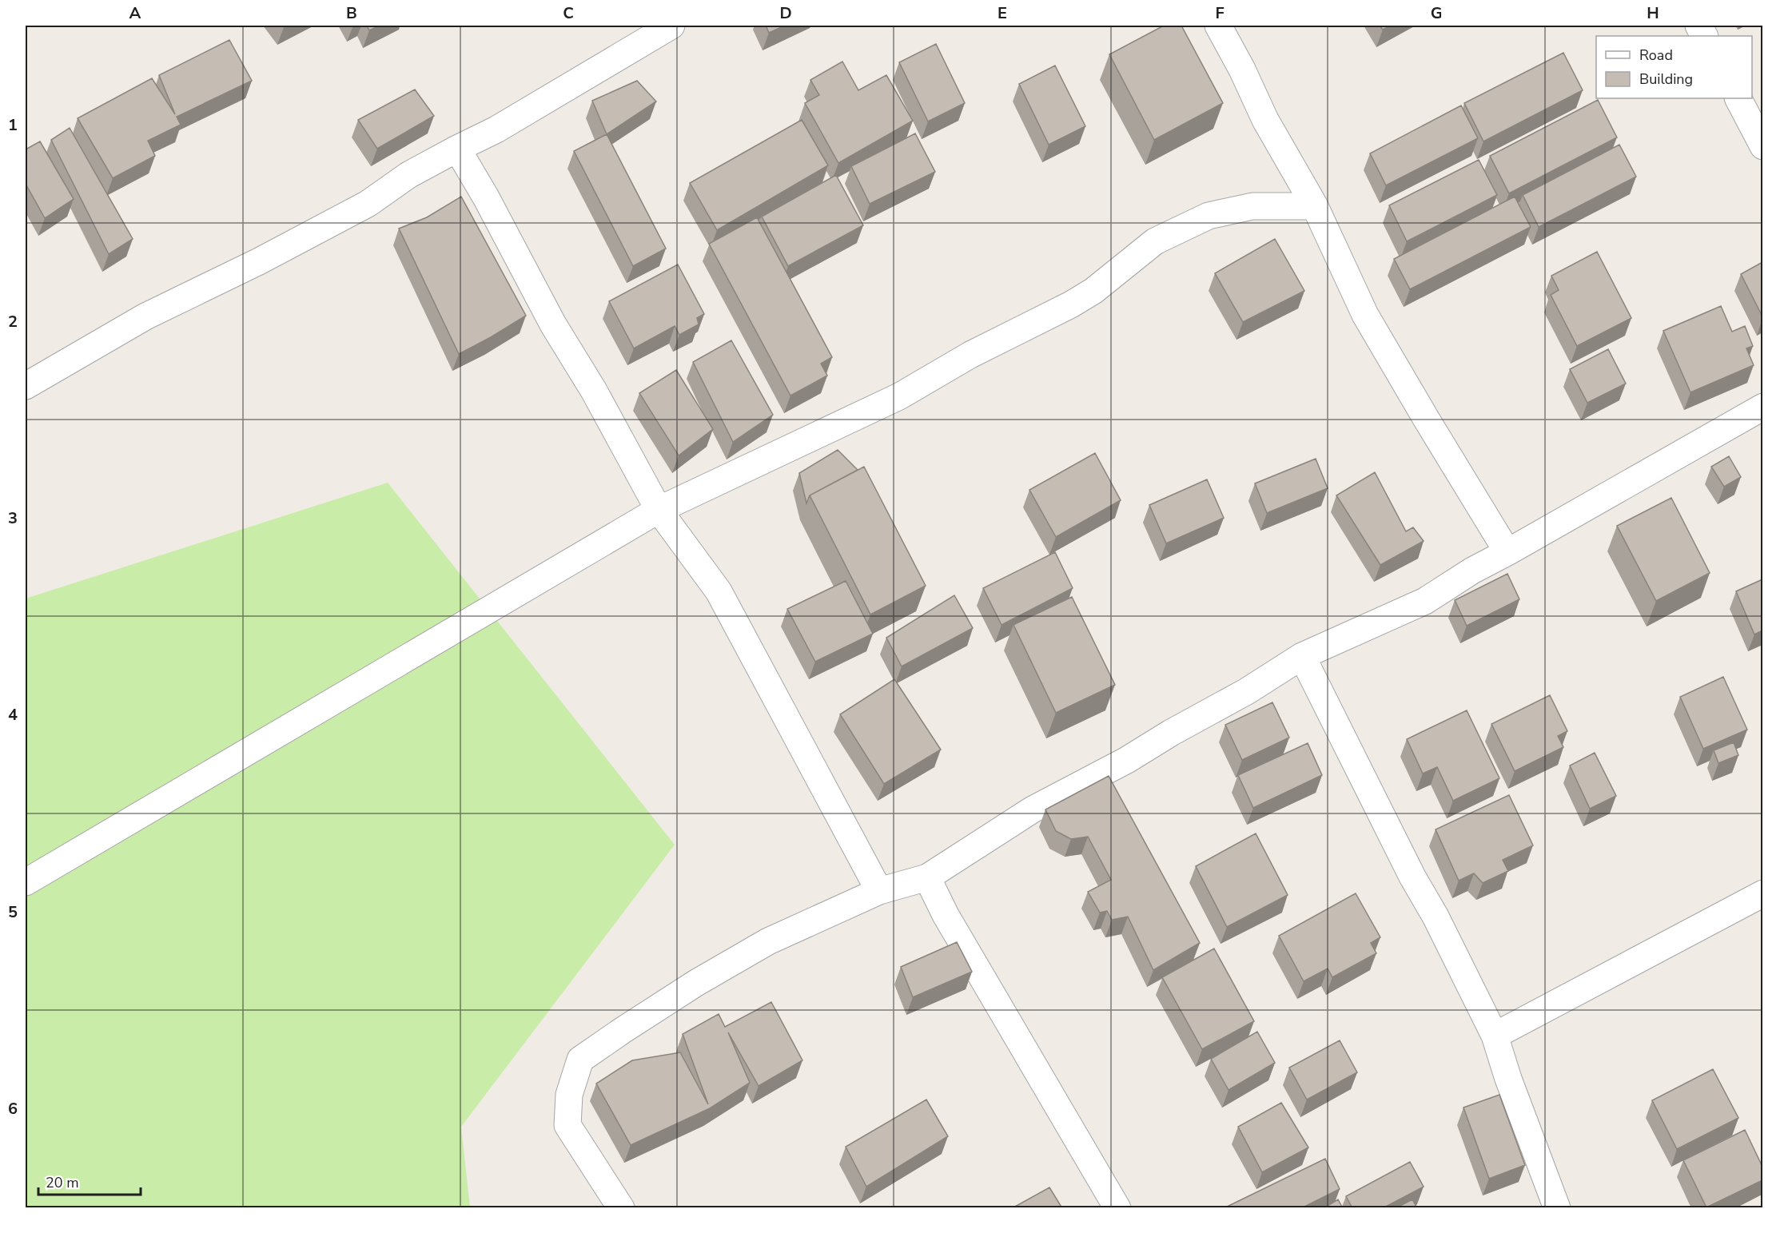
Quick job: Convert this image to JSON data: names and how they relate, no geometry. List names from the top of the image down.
{
  "legend": ["Road", "Building"],
  "scale_bar": "20 m",
  "grid": {
    "columns": [
      "A",
      "B",
      "C",
      "D",
      "E",
      "F",
      "G",
      "H"
    ],
    "rows": [
      "1",
      "2",
      "3",
      "4",
      "5",
      "6"
    ]
  }
}
